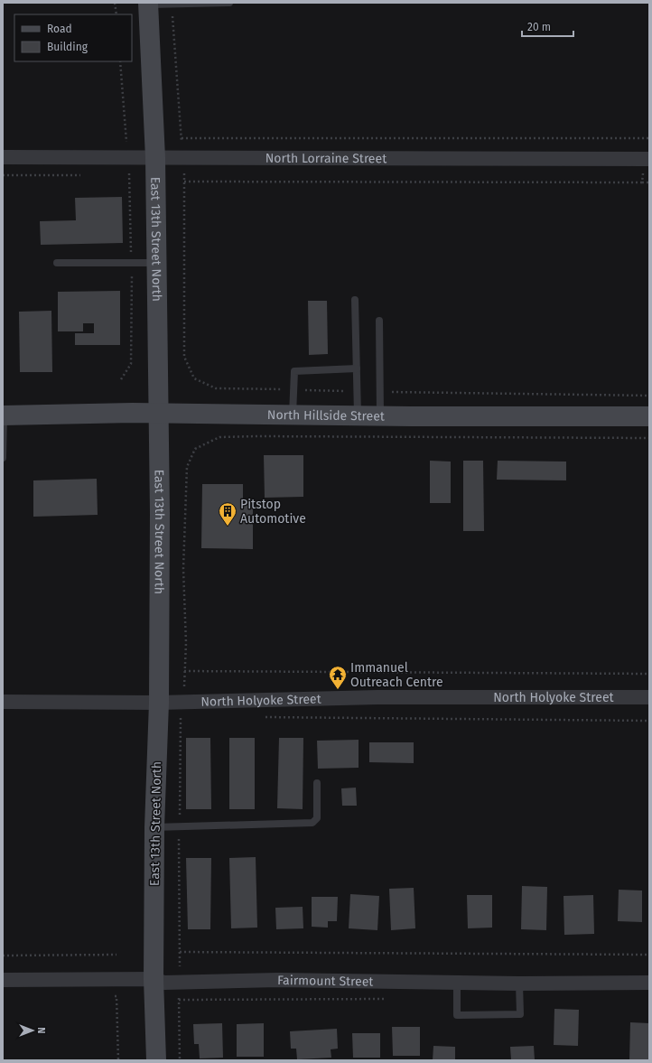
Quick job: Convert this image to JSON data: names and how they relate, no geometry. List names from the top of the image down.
{
  "streets": {
    "main road": ["East 13th Street North", "North Hillside Street"],
    "street": ["North Lorraine Street", "North Holyoke Street", "Fairmount Street"]
  },
  "crossings": [
    ["North Lorraine Street", "East 13th Street North"],
    ["East 13th Street North", "North Hillside Street"],
    ["East 13th Street North", "North Holyoke Street"],
    ["East 13th Street North", "Fairmount Street"]
  ],
  "places": {
    "building": ["Pitstop Automotive"],
    "temple": ["Immanuel Outreach Centre"]
  },
  "legend": ["Road", "Building"],
  "scale_bar": "20 m",
  "north": "right"
}
